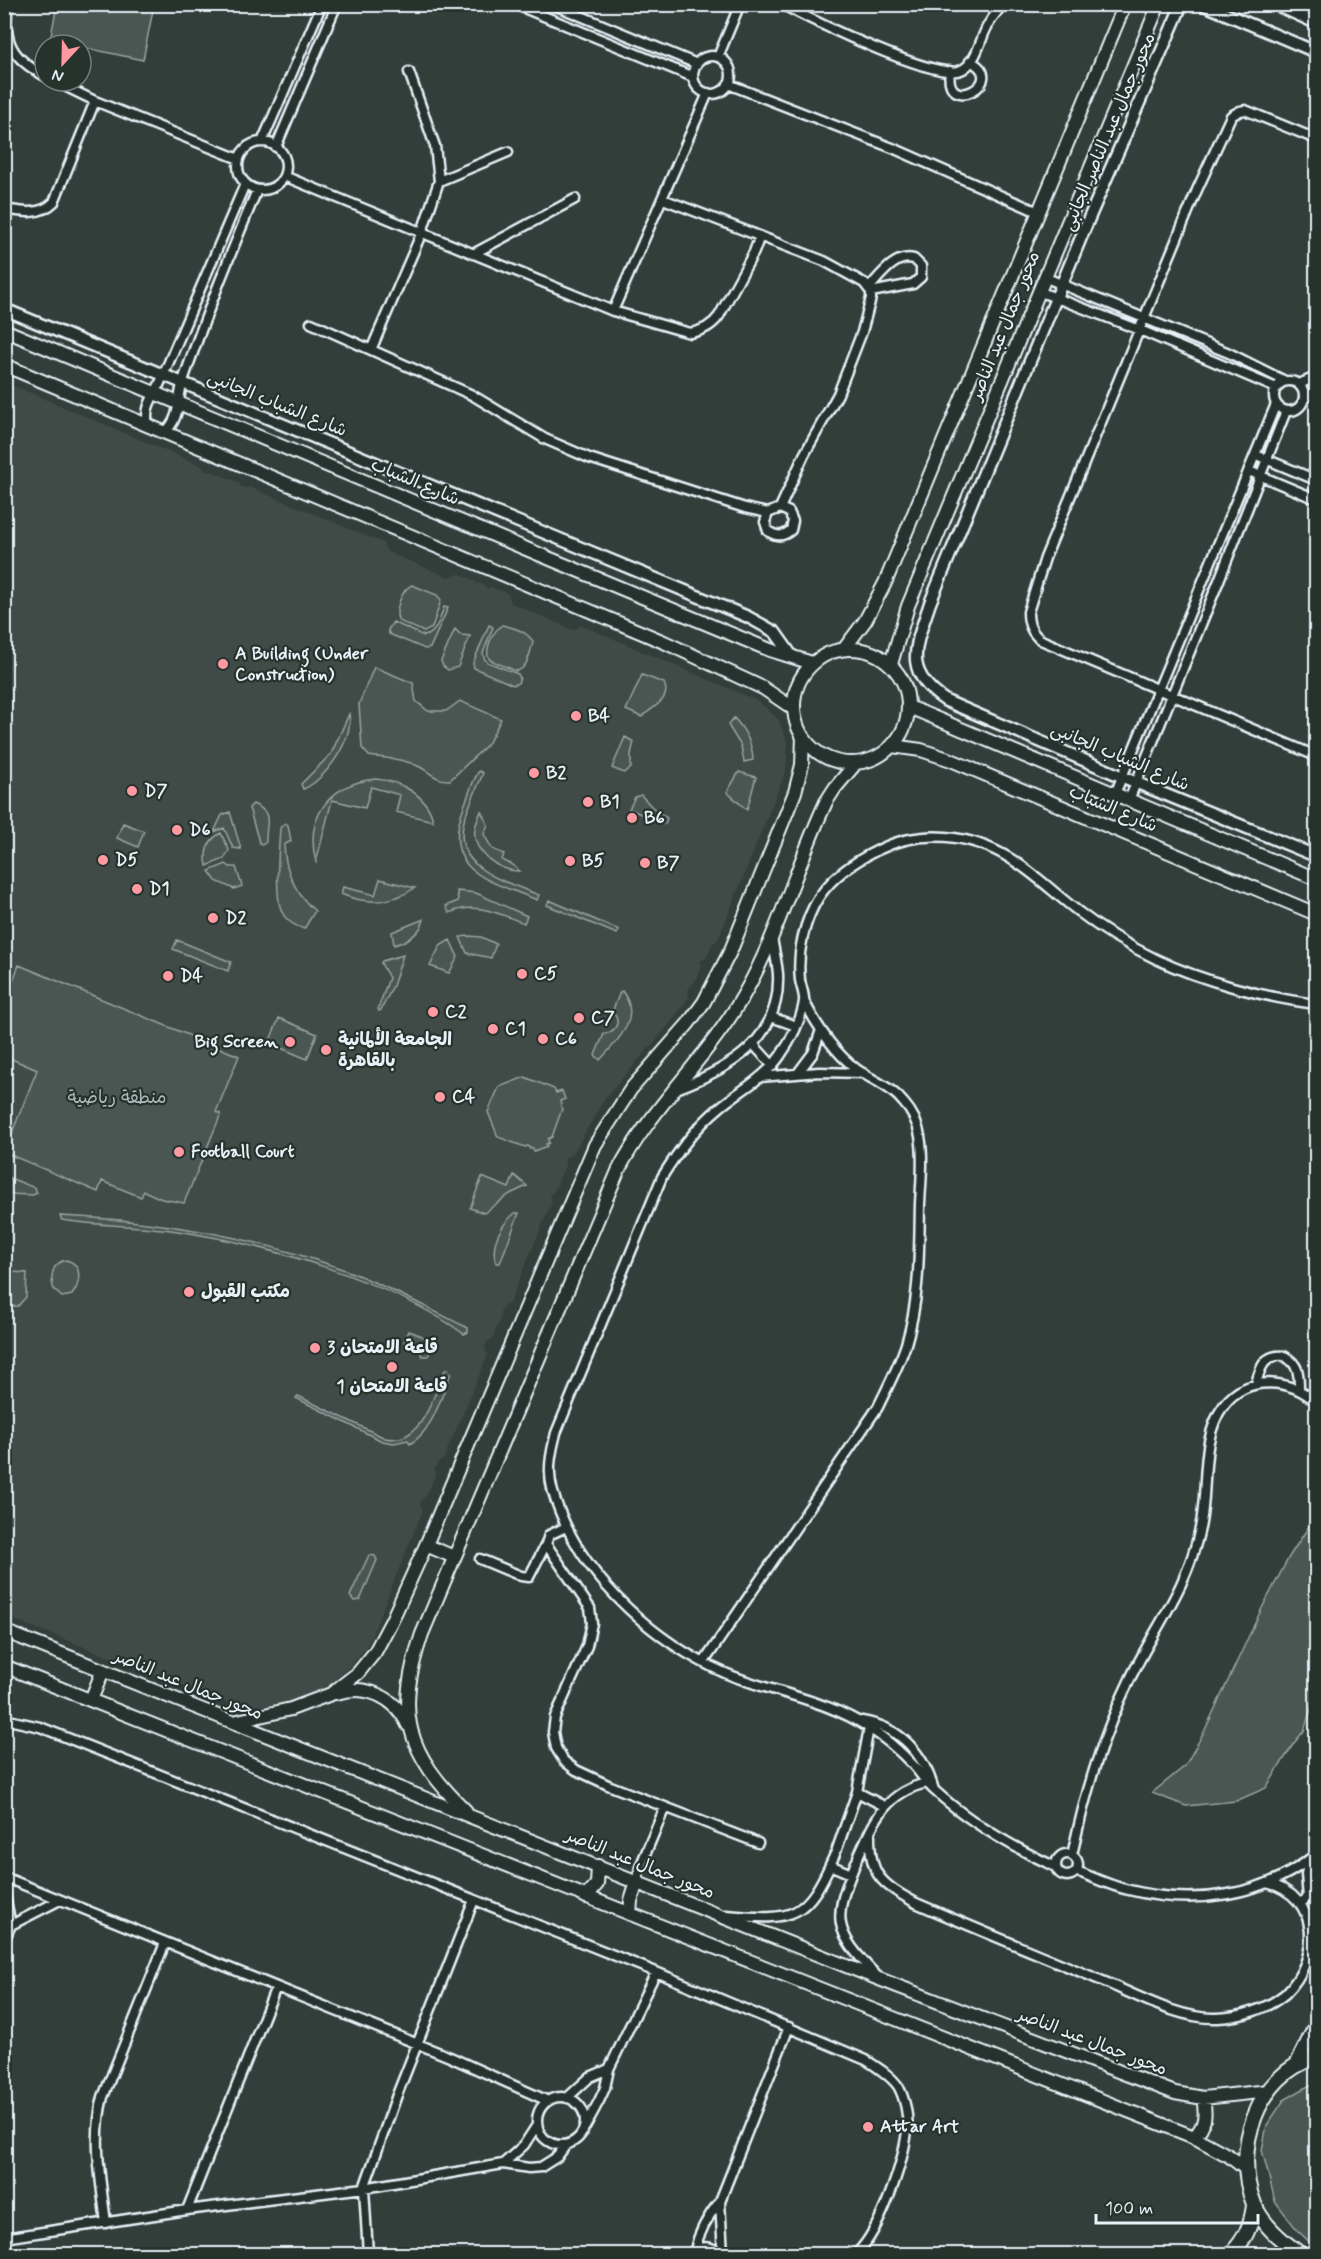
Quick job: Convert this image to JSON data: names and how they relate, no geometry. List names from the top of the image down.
{
  "streets": {
    "main road": ["محور جمال عبد الناصر", "شارع الشباب"],
    "street": ["محور جمال عبد الناصر الجانبى", "شارع الشباب الجانبى"]
  },
  "crossings": [
    ["محور جمال عبد الناصر الجانبى", "شارع الشباب الجانبى"],
    ["محور جمال عبد الناصر", "شارع الشباب"],
    ["شارع الشباب الجانبى", "شارع الشباب"]
  ],
  "parks": ["منطقة رياضية"],
  "places": [
    "A Building (Under Construction)",
    "B4",
    "B2",
    "D7",
    "B1",
    "B6",
    "D6",
    "D5",
    "B5",
    "B7",
    "D1",
    "D2",
    "C5",
    "D4",
    "C2",
    "C7",
    "C1",
    "C6",
    "Big Screen",
    "الجامعة الألمانية بالقاهرة",
    "C4",
    "Football Court",
    "مكتب القبول",
    "قاعة الامتحان 3",
    "قاعة الامتحان 1",
    "Attar Art"
  ],
  "scale_bar": "100 m",
  "north": "bottom"
}
